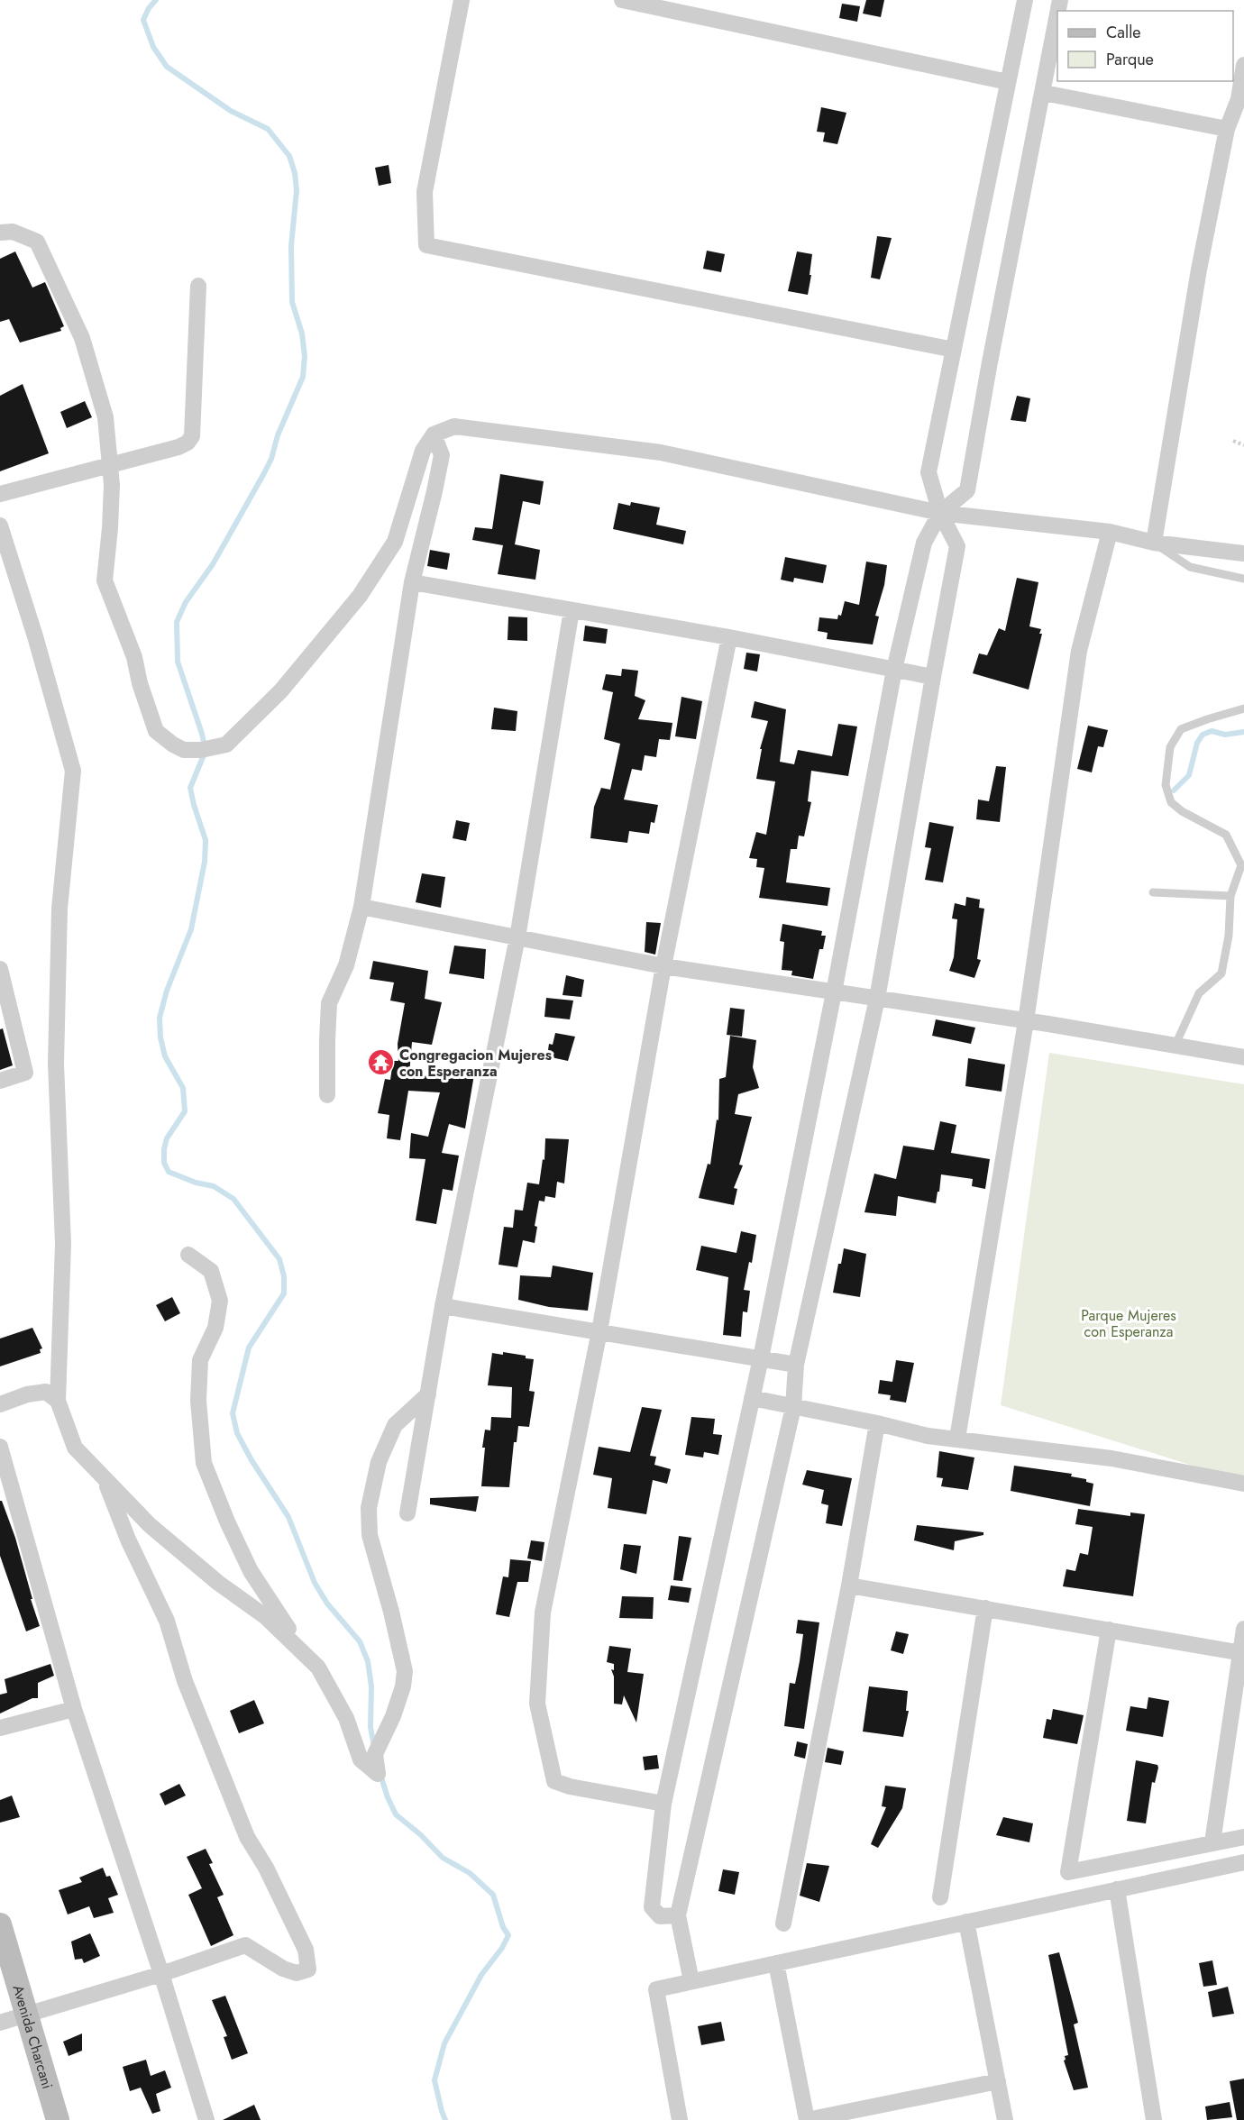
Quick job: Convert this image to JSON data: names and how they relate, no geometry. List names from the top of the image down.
{
  "streets": {
    "main road": ["Avenida Charcani"]
  },
  "parks": ["Parque Mujeres con Esperanza"],
  "places": {
    "temple": ["Congregacion Mujeres con Esperanza"]
  },
  "legend": ["Calle", "Parque"]
}
